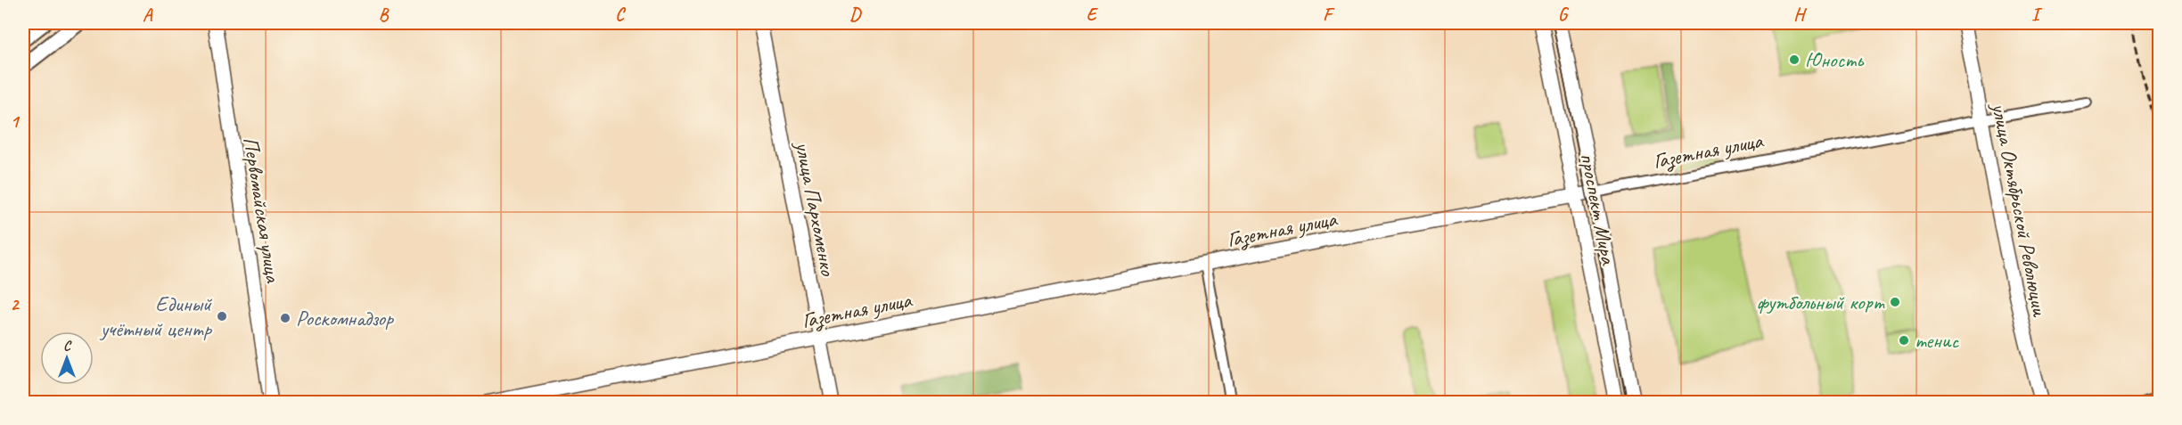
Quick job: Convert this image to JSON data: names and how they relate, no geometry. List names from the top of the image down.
{
  "streets": {
    "main road": [
      "Газетная улица",
      "улица Пархоменко",
      "проспект Мира",
      "Первомайская улица",
      "улица Октябрьской Революции"
    ]
  },
  "crossings": [
    ["Газетная улица", "улица Пархоменко"],
    ["Газетная улица", "проспект Мира"],
    ["Газетная улица", "улица Октябрьской Революции"]
  ],
  "places": [
    "Юность",
    "футбольный корт",
    "Единый учётный центр",
    "Роскомнадзор",
    "тенис"
  ],
  "north": "top",
  "grid": {
    "columns": [
      "A",
      "B",
      "C",
      "D",
      "E",
      "F",
      "G",
      "H",
      "I"
    ],
    "rows": ["1", "2"]
  }
}
